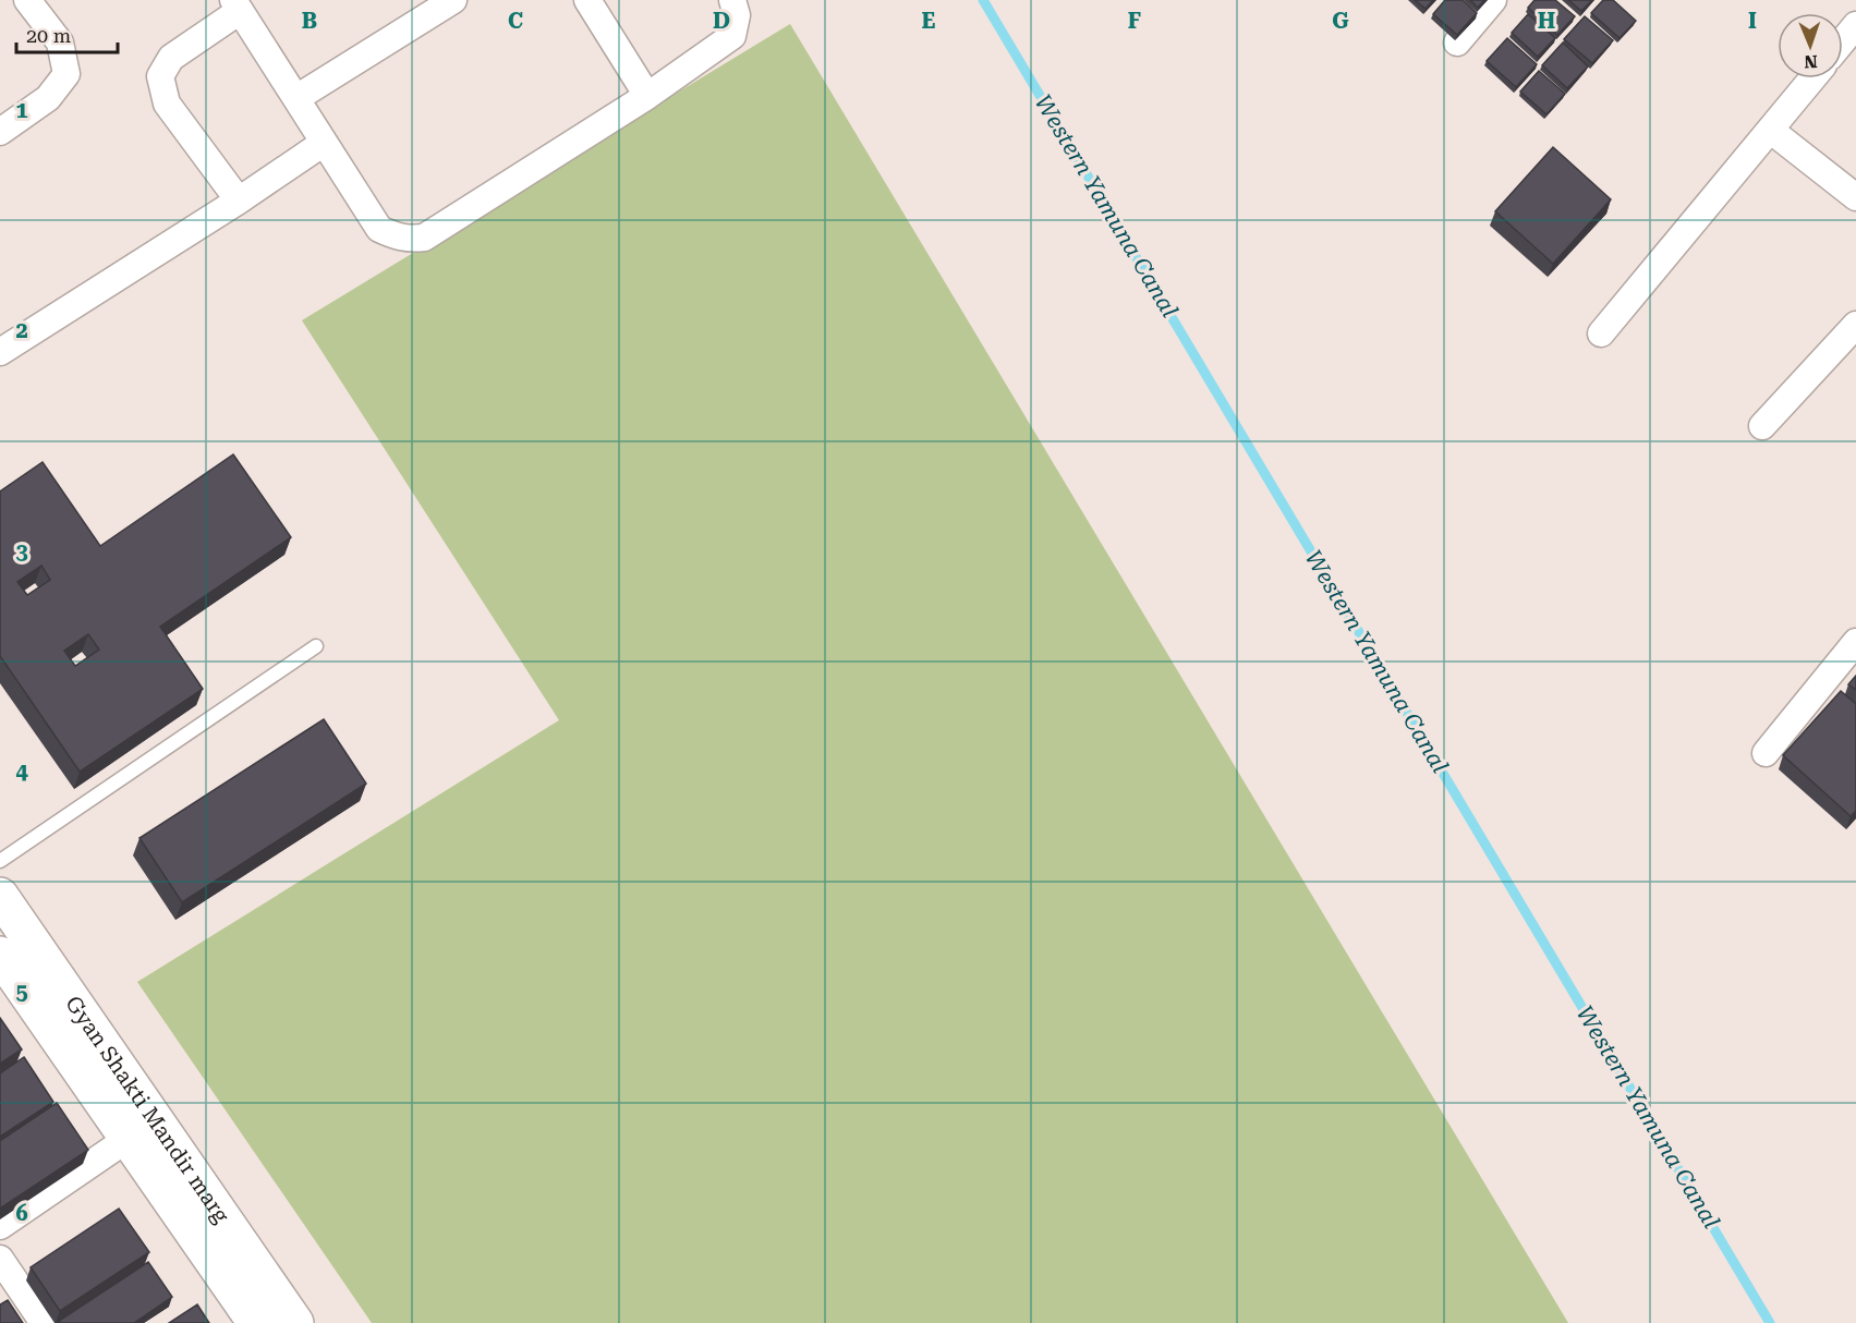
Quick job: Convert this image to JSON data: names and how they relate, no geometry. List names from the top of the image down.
{
  "streets": {
    "street": ["Gyan Shakti Mandir marg"]
  },
  "water": ["Western Yamuna Canal"],
  "scale_bar": "20 m",
  "north": "bottom",
  "grid": {
    "columns": [
      "B",
      "C",
      "D",
      "E",
      "F",
      "G",
      "H",
      "I"
    ],
    "rows": [
      "1",
      "2",
      "3",
      "4",
      "5",
      "6"
    ]
  }
}
